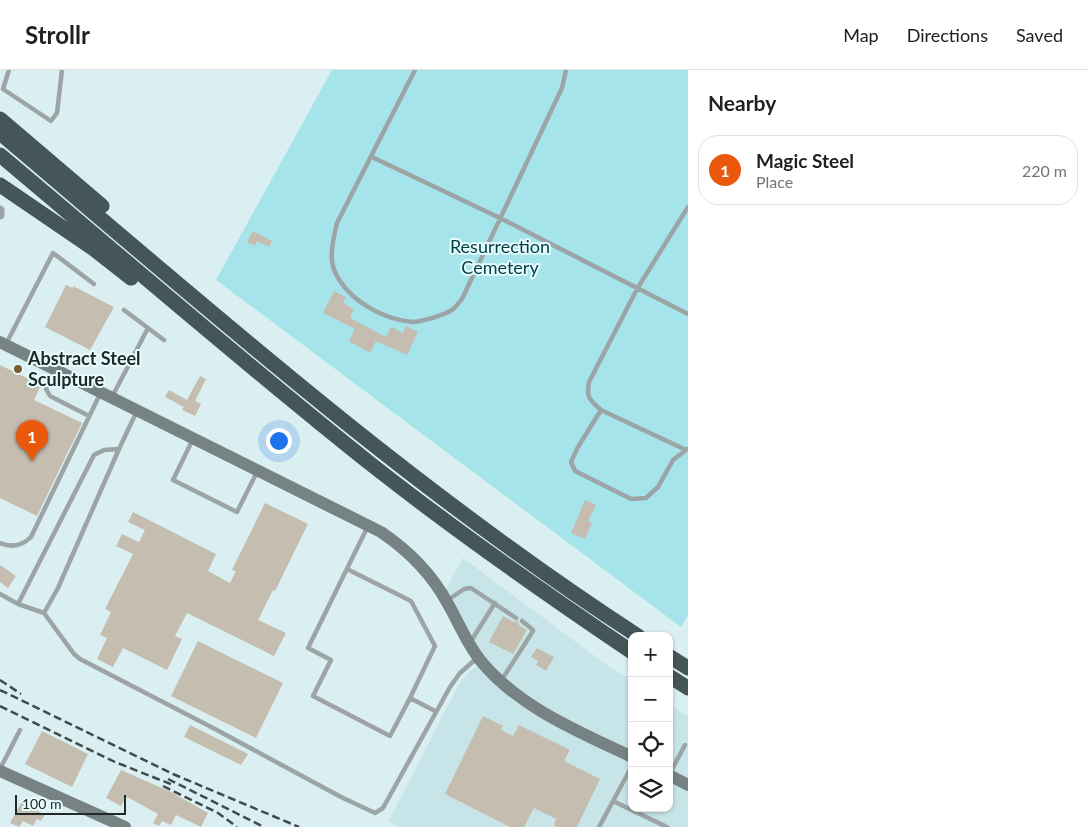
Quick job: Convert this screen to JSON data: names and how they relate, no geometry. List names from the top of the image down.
{
  "parks": ["Resurrection Cemetery"],
  "places": ["Abstract Steel Sculpture"],
  "scale_bar": "100 m",
  "page": {
    "header": "Strollr",
    "nav": ["Map", "Directions", "Saved"],
    "heading": "Nearby",
    "list": [
      {
        "mark": "1",
        "name": "Magic Steel",
        "note": "Place",
        "value": "220 m"
      }
    ],
    "pins": "1",
    "map_buttons": ["+", "−"],
    "scale": "100 m"
  }
}
